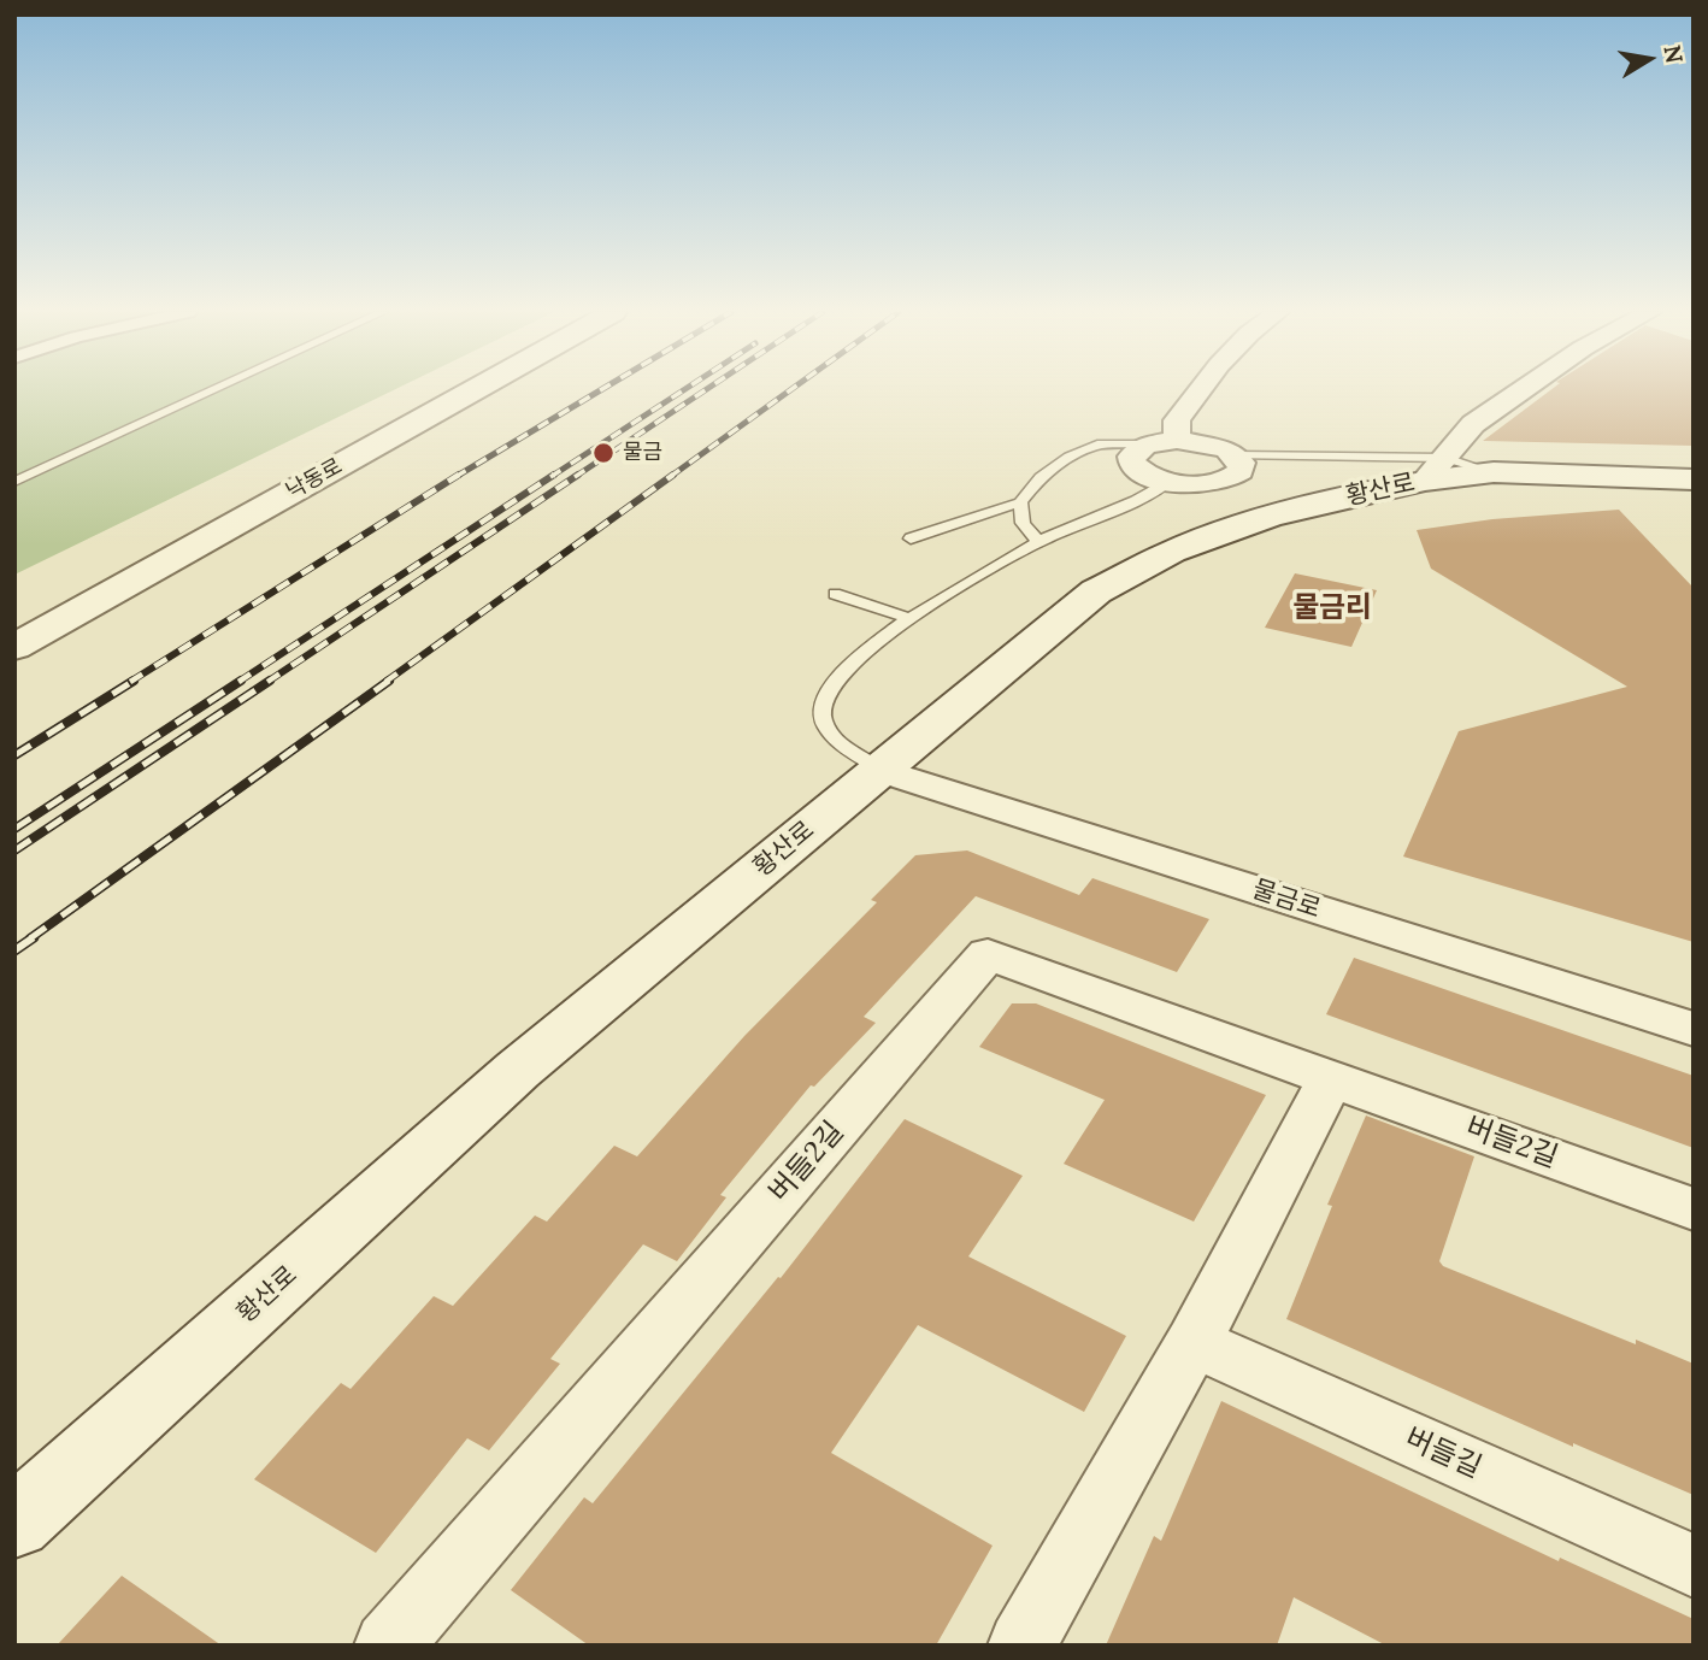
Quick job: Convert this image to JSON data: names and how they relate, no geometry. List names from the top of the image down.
{
  "streets": {
    "main road": ["낙동로", "황산로"],
    "street": ["물금로", "버들2길", "버들길"]
  },
  "crossings": [
    ["황산로", "물금로"]
  ],
  "districts": ["물금리"],
  "places": ["물금"],
  "north": "right"
}
